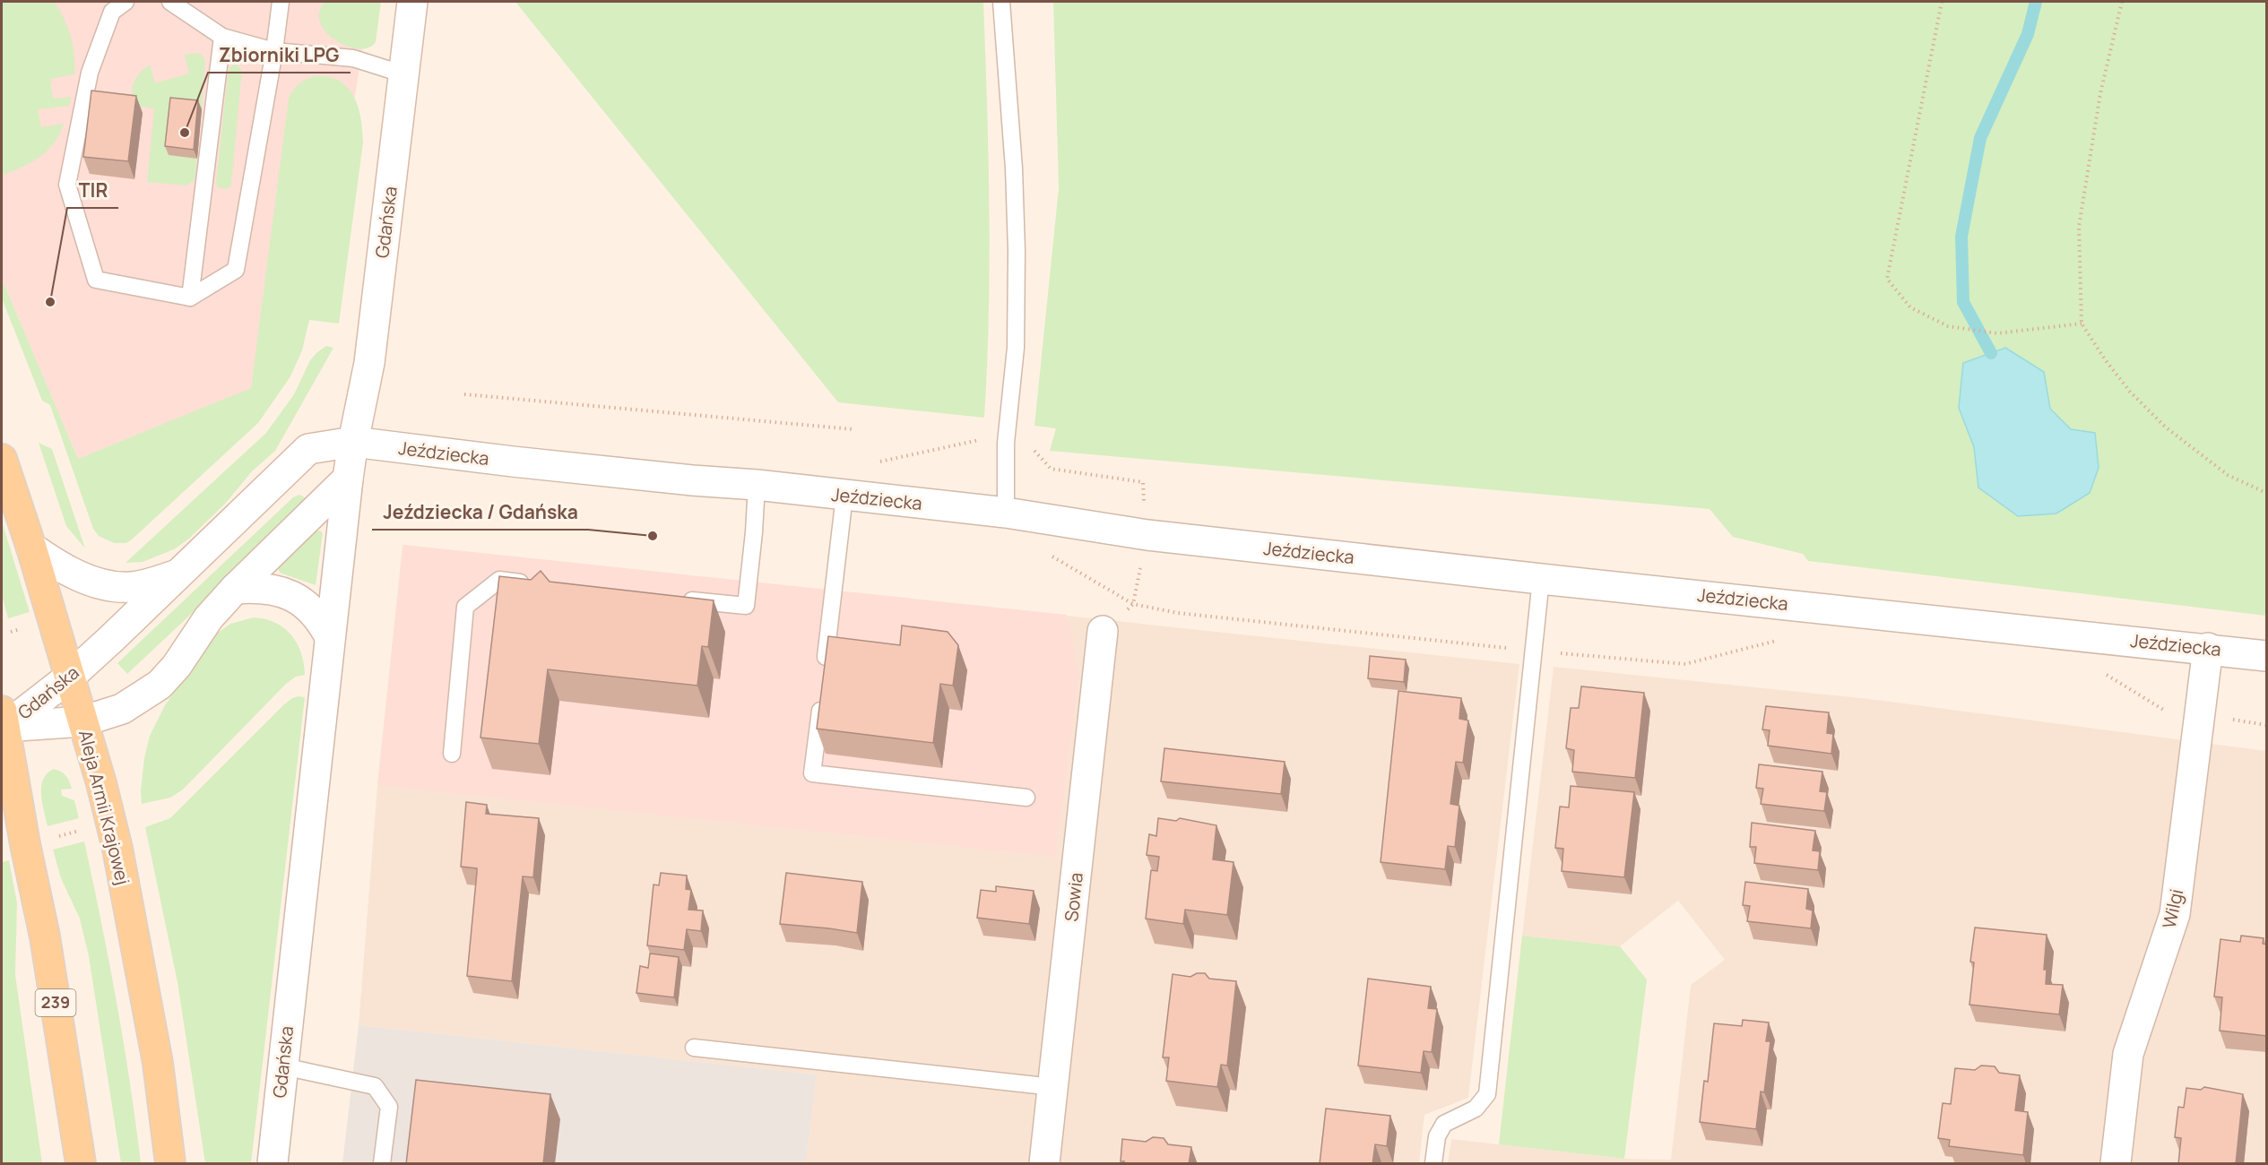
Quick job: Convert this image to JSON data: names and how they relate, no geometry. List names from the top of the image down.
{
  "streets": {
    "main road": ["Aleja Armii Krajowej", "239"],
    "street": [
      "Gdańska",
      "Jeździecka",
      "Sowia",
      "Wilgi"
    ]
  },
  "crossings": [
    ["Gdańska", "Jeździecka"],
    ["Gdańska", "Aleja Armii Krajowej"],
    ["Gdańska", "239"],
    ["Jeździecka", "Wilgi"]
  ],
  "places": ["Zbiorniki LPG", "TIR", "Jeździecka / Gdańska"]
}
